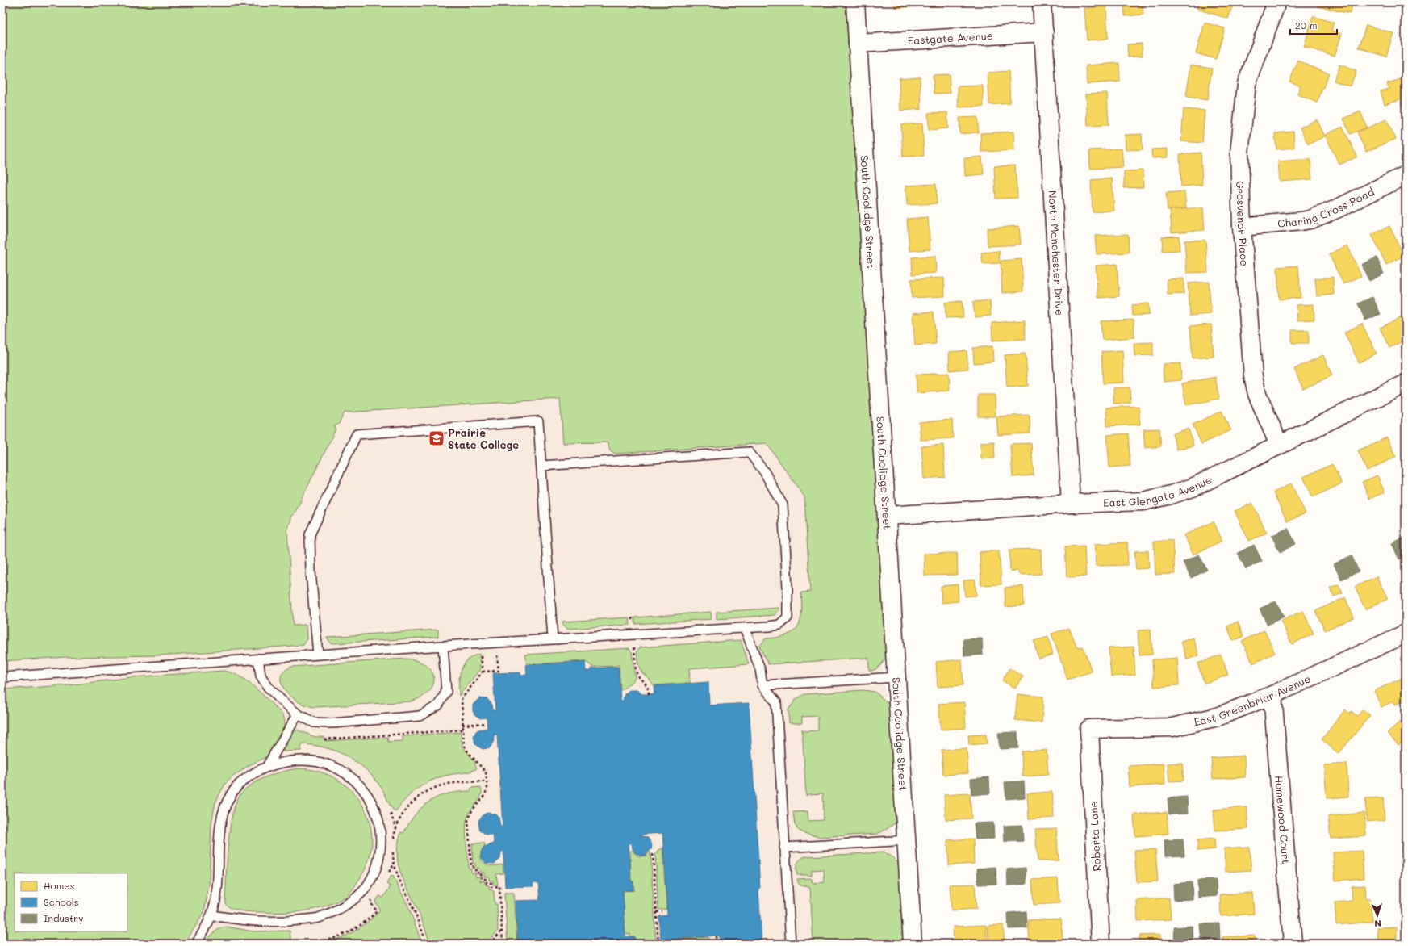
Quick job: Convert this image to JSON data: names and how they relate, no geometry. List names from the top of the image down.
{
  "streets": {
    "street": [
      "Eastgate Avenue",
      "Charing Cross Road",
      "South Coolidge Street",
      "Grosvenor Place",
      "North Manchester Drive",
      "East Glengate Avenue",
      "East Greenbriar Avenue",
      "Homewood Court",
      "Roberta Lane"
    ]
  },
  "crossings": [
    ["Eastgate Avenue", "South Coolidge Street"],
    ["Eastgate Avenue", "North Manchester Drive"],
    ["Charing Cross Road", "Grosvenor Place"],
    ["South Coolidge Street", "East Glengate Avenue"],
    ["Grosvenor Place", "East Glengate Avenue"],
    ["North Manchester Drive", "East Glengate Avenue"],
    ["East Greenbriar Avenue", "Homewood Court"],
    ["East Greenbriar Avenue", "Roberta Lane"]
  ],
  "places": {
    "school or university": ["Prairie State College"]
  },
  "legend": ["Homes", "Schools", "Industry"],
  "scale_bar": "20 m",
  "north": "bottom"
}
